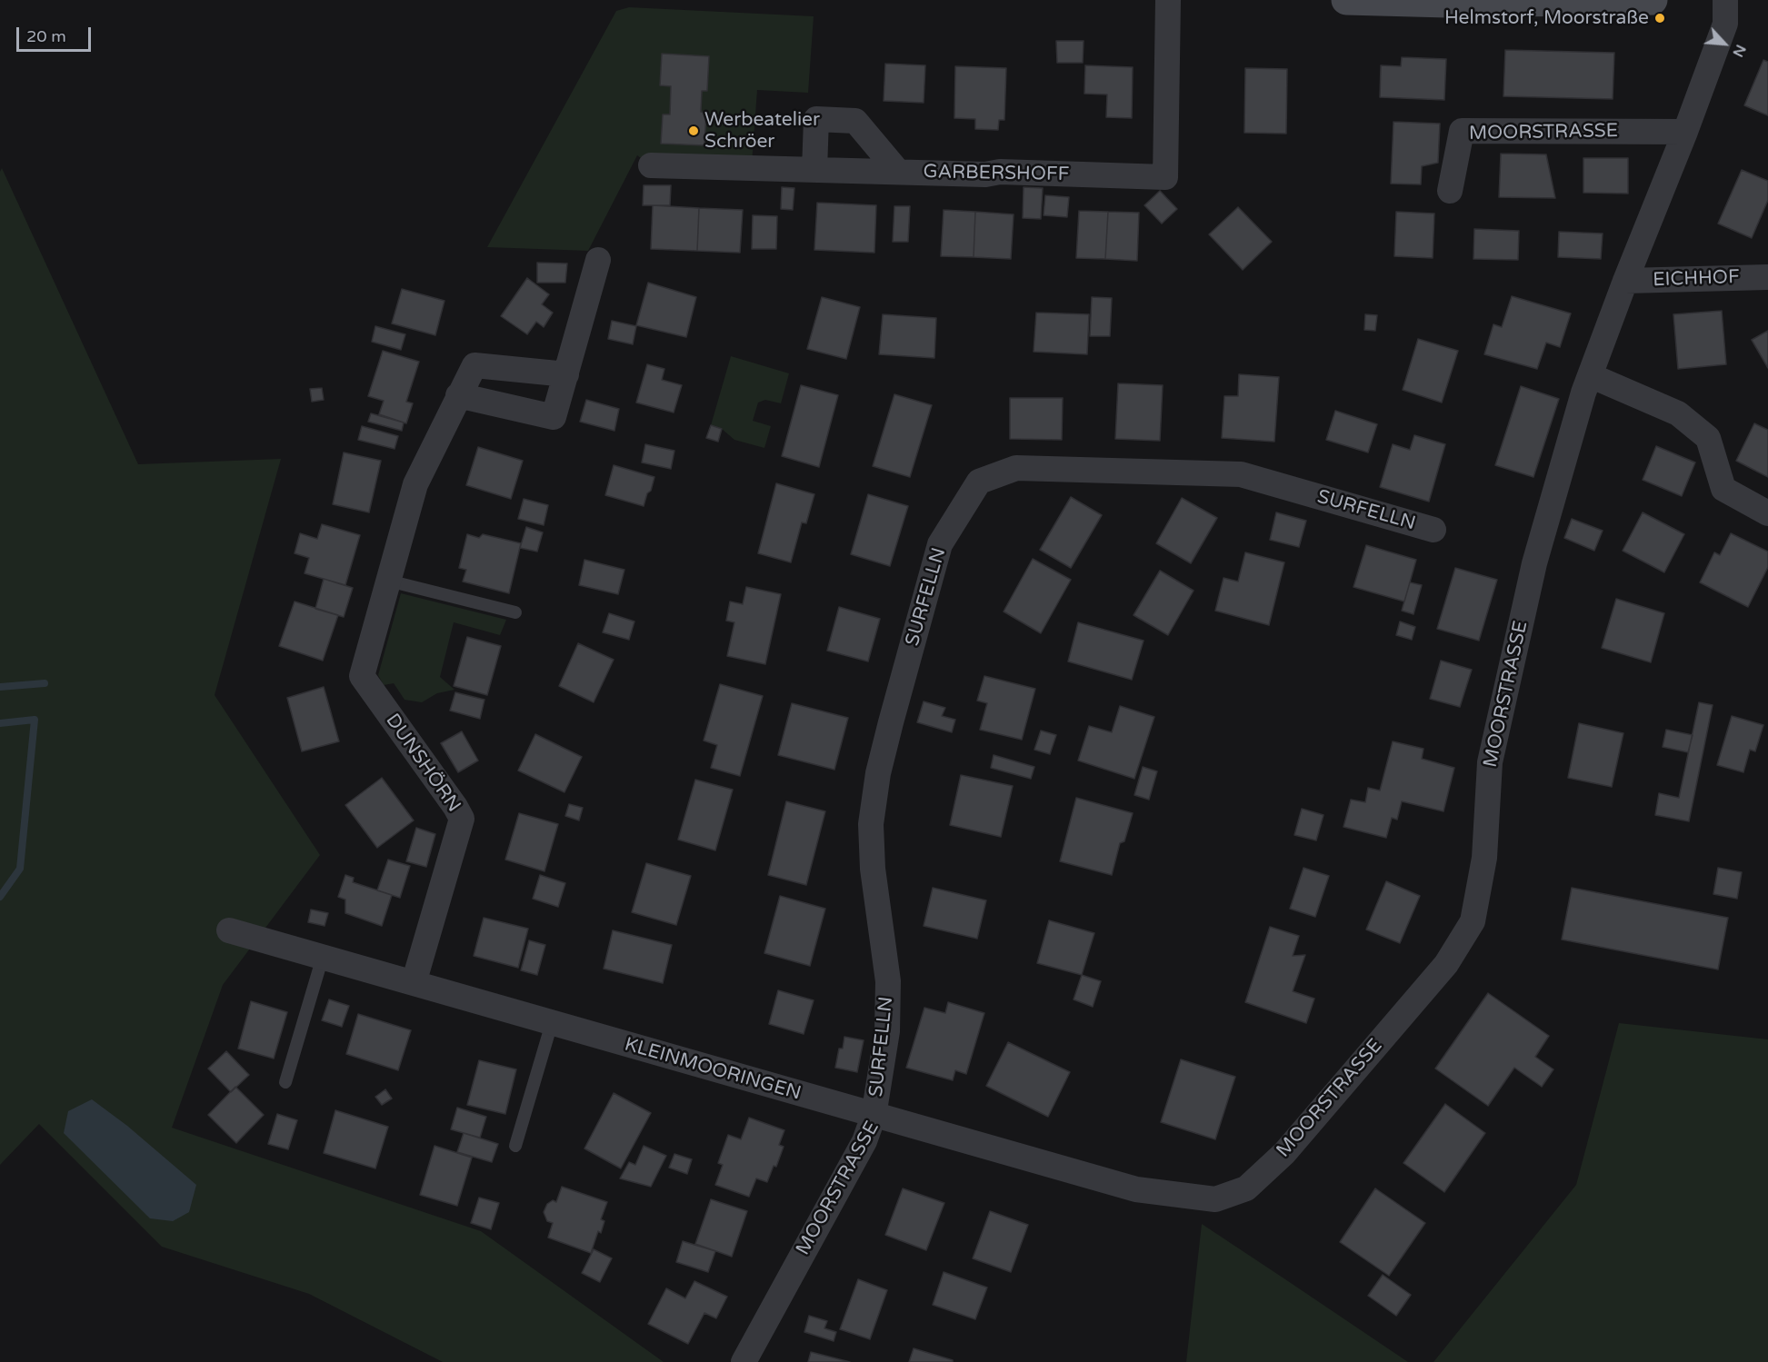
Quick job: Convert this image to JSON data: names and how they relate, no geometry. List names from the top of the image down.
{
  "streets": {
    "street": [
      "MOORSTRASSE",
      "GARBERSHOFF",
      "EICHHOF",
      "SURFELLN",
      "DUNSHÖRN",
      "KLEINMOORINGEN"
    ]
  },
  "crossings": [
    ["MOORSTRASSE", "EICHHOF"],
    ["MOORSTRASSE", "SURFELLN"],
    ["MOORSTRASSE", "KLEINMOORINGEN"],
    ["SURFELLN", "KLEINMOORINGEN"],
    ["DUNSHÖRN", "KLEINMOORINGEN"]
  ],
  "places": ["Helmstorf, Moorstraße", "Werbeatelier Schröer"],
  "scale_bar": "20 m",
  "north": "bottom right"
}
